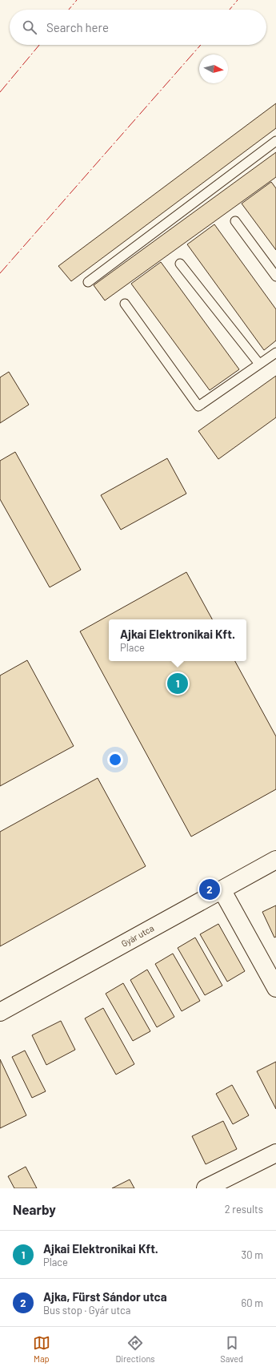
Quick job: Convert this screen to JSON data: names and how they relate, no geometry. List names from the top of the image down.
{
  "streets": {
    "street": ["Gyár utca"]
  },
  "north": "right",
  "page": {
    "search": "Search here",
    "popup": ["Ajkai Elektronikai Kft.", "Place"],
    "pins": ["1", "2"],
    "heading": ["Nearby", "2 results"],
    "list": [
      {
        "mark": "1",
        "name": "Ajkai Elektronikai Kft.",
        "note": "Place",
        "value": "30 m"
      },
      {
        "mark": "2",
        "name": "Ajka, Fürst Sándor utca",
        "note": "Bus stop · Gyár utca",
        "value": "60 m"
      }
    ],
    "nav": ["Map", "Directions", "Saved"]
  }
}
